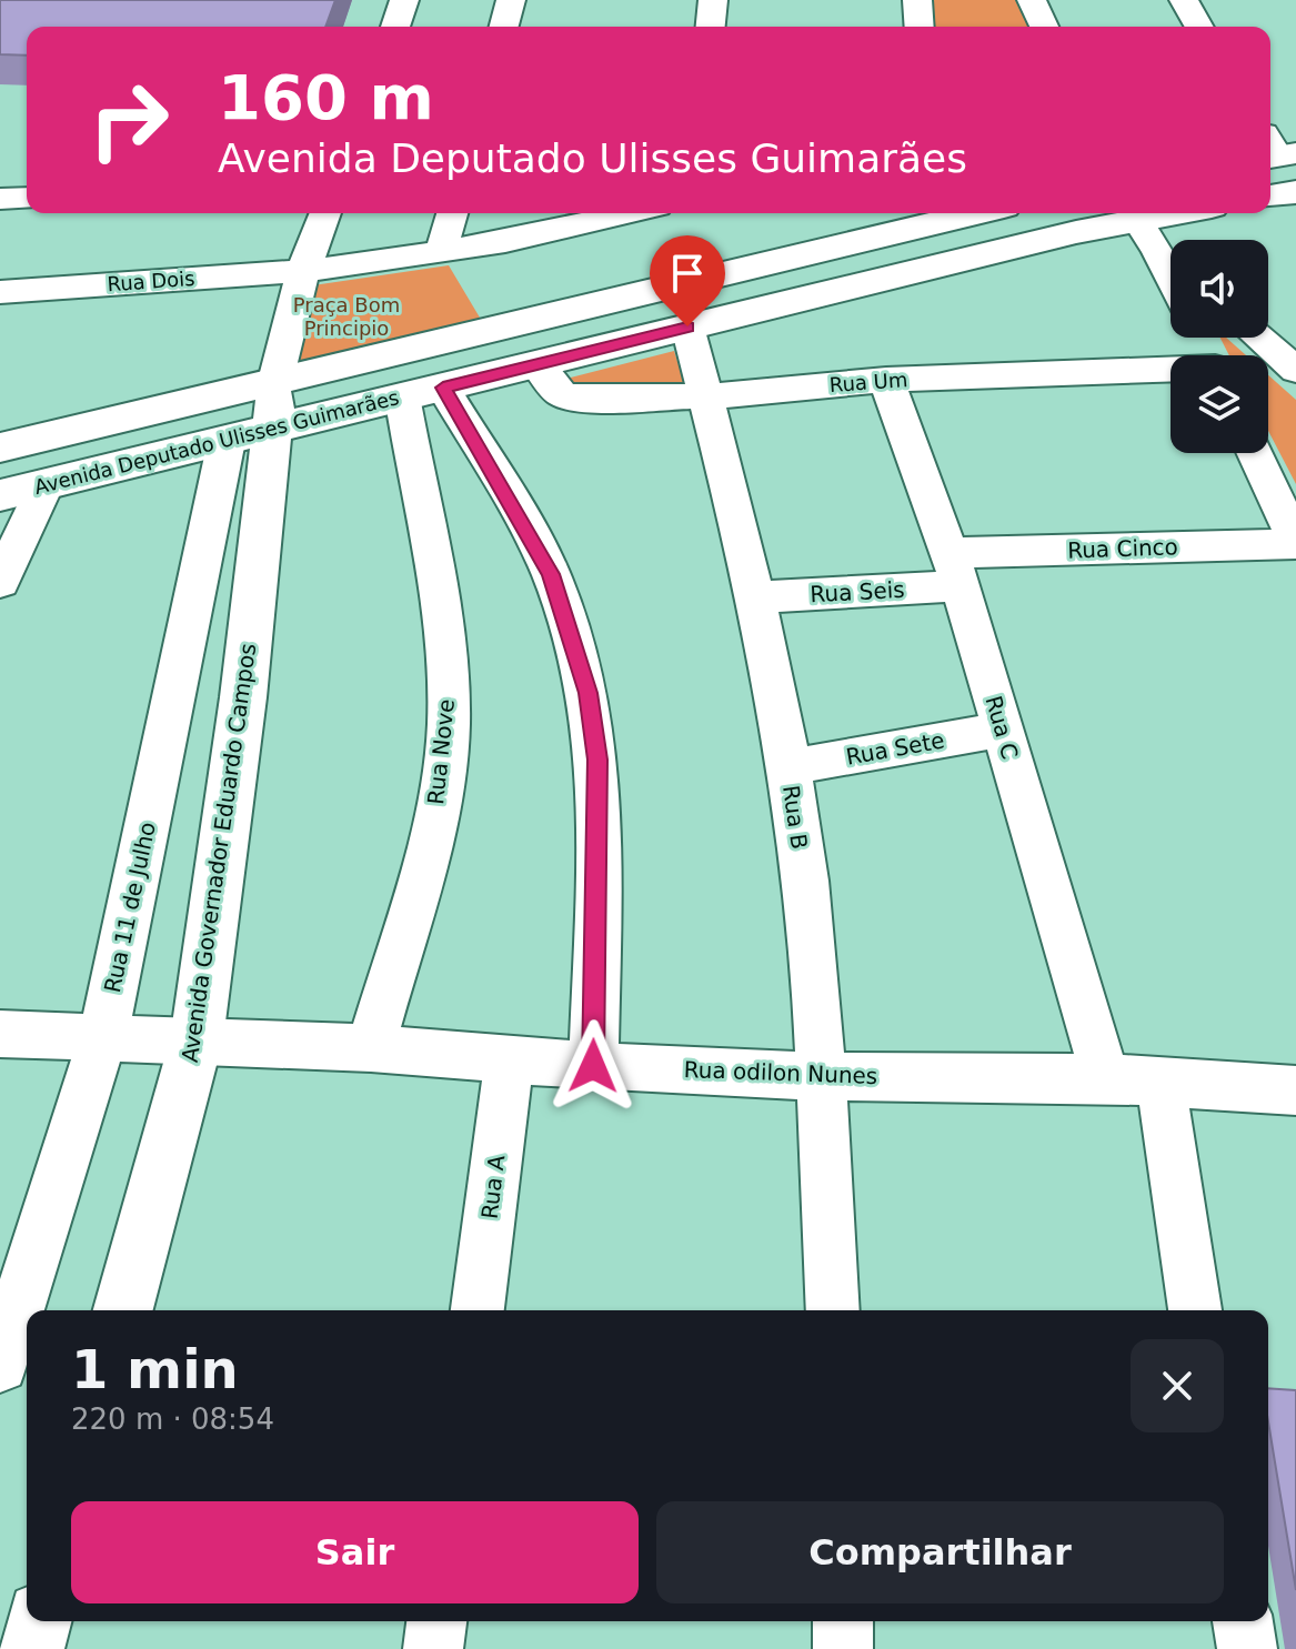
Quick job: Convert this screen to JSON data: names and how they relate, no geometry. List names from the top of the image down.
{
  "streets": {
    "street": [
      "Rua Dois",
      "Rua Um",
      "Avenida Deputado Ulisses Guimarães",
      "Rua Cinco",
      "Rua Seis",
      "Rua C",
      "Rua Sete",
      "Rua Nove",
      "Rua B",
      "Avenida Governador Eduardo Campos",
      "Rua 11 de Julho",
      "Rua odilon Nunes",
      "Rua A"
    ]
  },
  "crossings": [
    ["Rua Um", "Avenida Deputado Ulisses Guimarães"],
    ["Rua Um", "Rua C"],
    ["Rua Um", "Rua B"],
    ["Avenida Deputado Ulisses Guimarães", "Rua Nove"],
    ["Avenida Deputado Ulisses Guimarães", "Rua B"],
    ["Avenida Deputado Ulisses Guimarães", "Avenida Governador Eduardo Campos"],
    ["Avenida Deputado Ulisses Guimarães", "Rua 11 de Julho"],
    ["Rua Cinco", "Rua Seis"],
    ["Rua Cinco", "Rua C"],
    ["Rua Seis", "Rua C"],
    ["Rua Seis", "Rua B"],
    ["Rua C", "Rua Sete"],
    ["Rua C", "Rua odilon Nunes"],
    ["Rua Sete", "Rua B"],
    ["Rua Nove", "Rua odilon Nunes"],
    ["Rua B", "Rua odilon Nunes"],
    ["Avenida Governador Eduardo Campos", "Rua odilon Nunes"],
    ["Rua 11 de Julho", "Rua odilon Nunes"],
    ["Rua odilon Nunes", "Rua A"]
  ],
  "parks": ["Praça Bom Principio"],
  "page": {
    "turn": ["160 m", "Avenida Deputado Ulisses Guimarães"],
    "heading": ["1 min", "220 m · 08:54"],
    "buttons": ["Sair", "Compartilhar"]
  }
}
